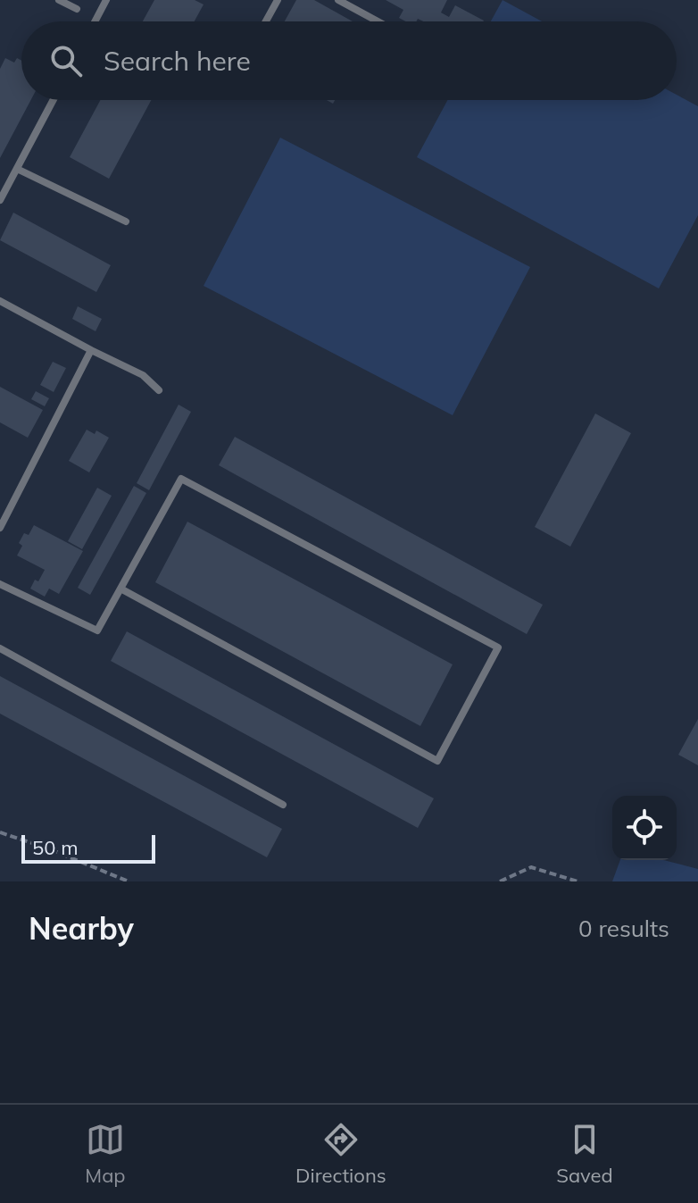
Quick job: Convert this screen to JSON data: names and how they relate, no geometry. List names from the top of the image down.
{
  "scale_bar": "50 m",
  "page": {
    "search": "Search here",
    "scale": "50 m",
    "heading": ["Nearby", "0 results"],
    "nav": ["Map", "Directions", "Saved"]
  }
}
